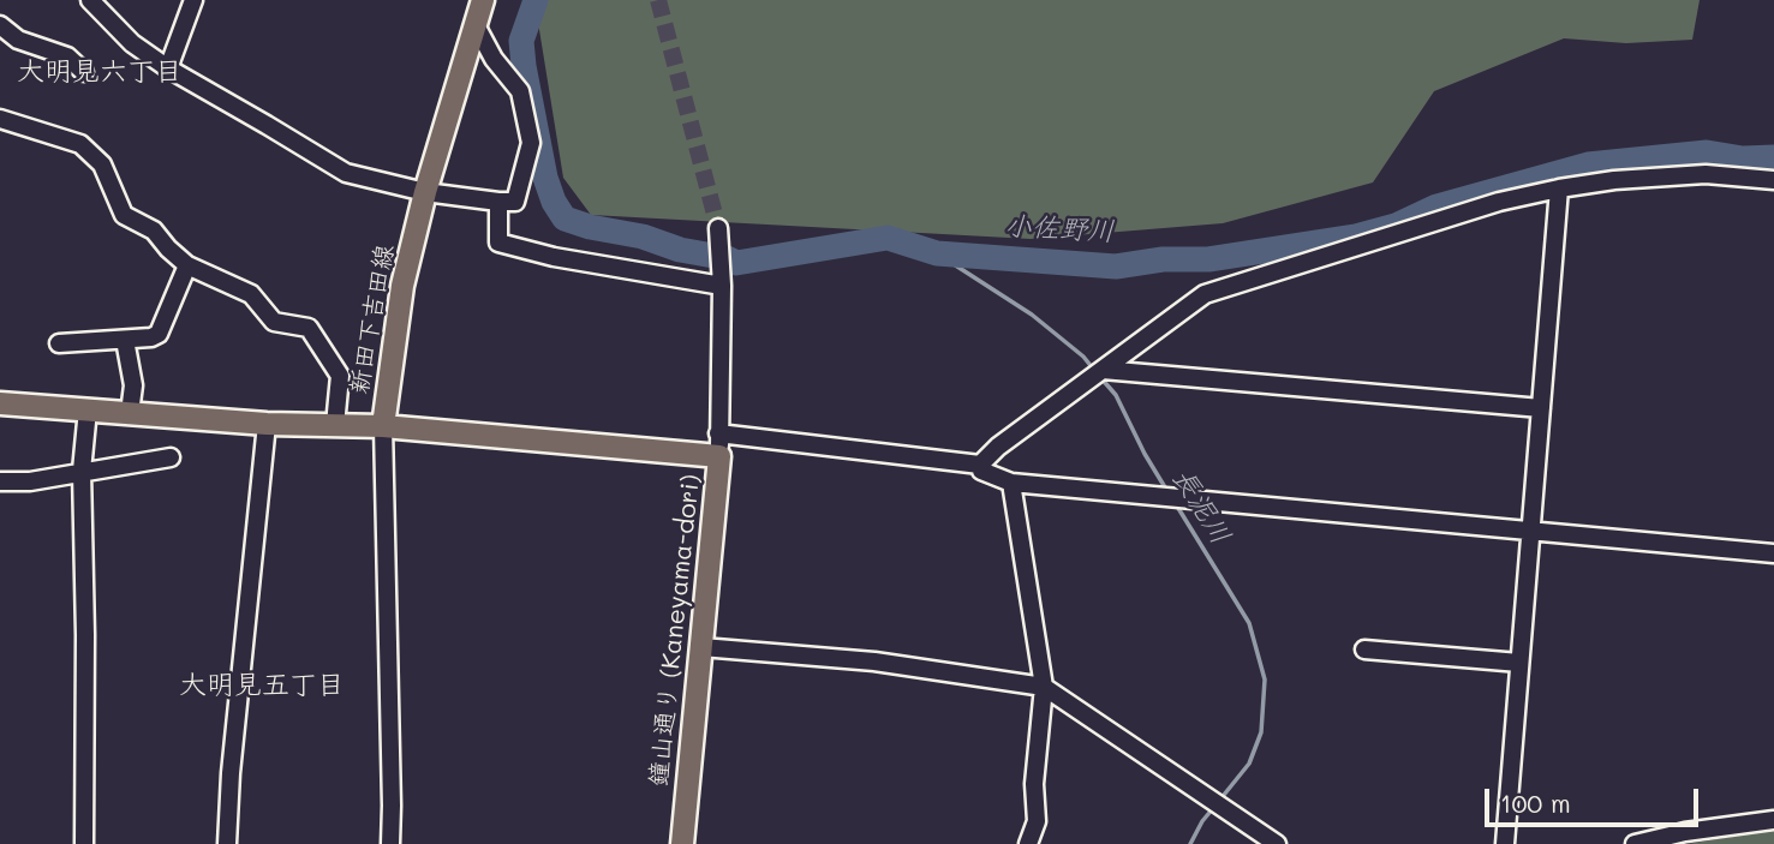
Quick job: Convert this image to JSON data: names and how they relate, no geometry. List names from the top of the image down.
{
  "streets": {
    "main road": ["新田下吉田線", "鐘山通り (Kaneyama-dori)"]
  },
  "crossings": [
    ["新田下吉田線", "鐘山通り (Kaneyama-dori)"]
  ],
  "districts": ["大明見六丁目", "大明見五丁目"],
  "water": ["小佐野川", "長泥川"],
  "scale_bar": "100 m"
}
